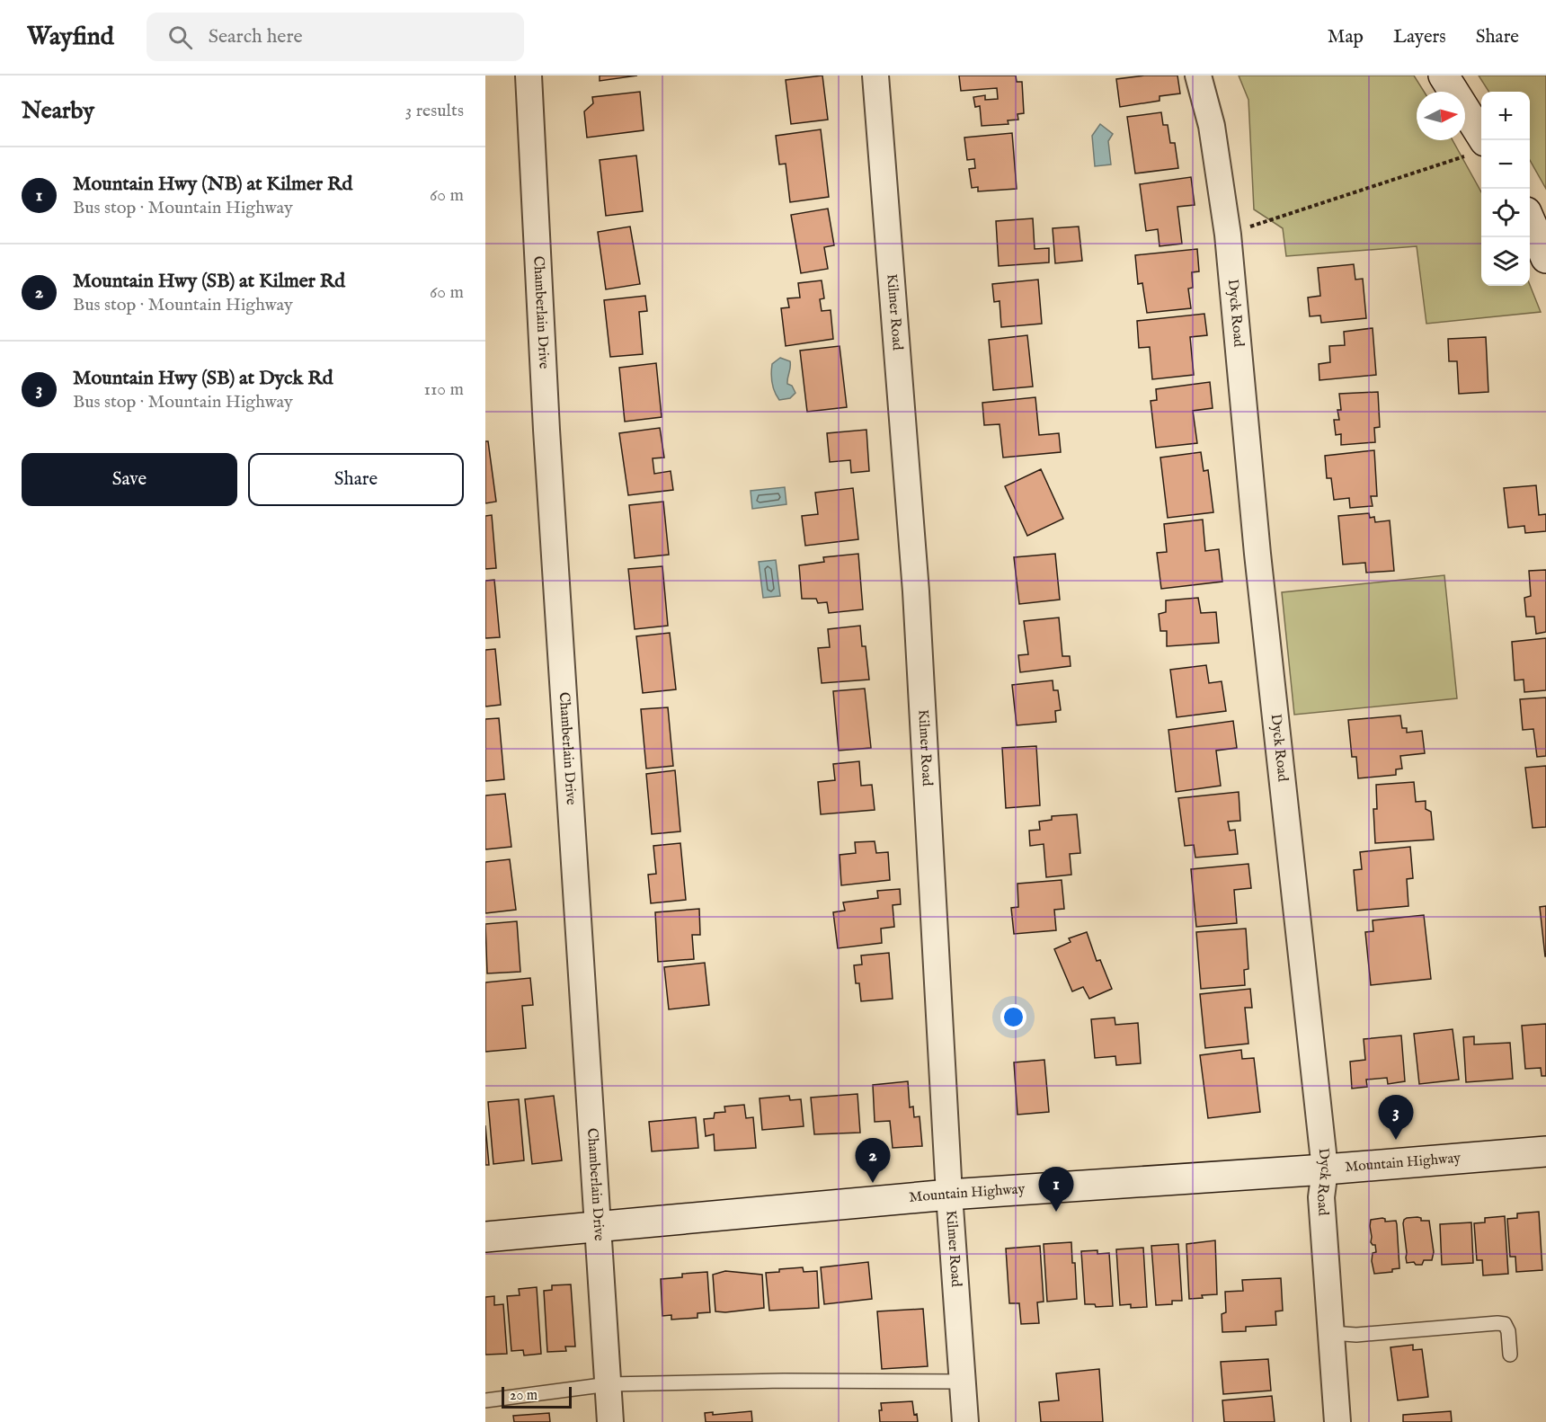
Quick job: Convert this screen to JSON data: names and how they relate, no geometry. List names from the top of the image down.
{
  "streets": {
    "street": [
      "Chamberlain Drive",
      "Kilmer Road",
      "Dyck Road",
      "Mountain Highway"
    ]
  },
  "crossings": [
    ["Chamberlain Drive", "Mountain Highway"],
    ["Kilmer Road", "Mountain Highway"],
    ["Dyck Road", "Mountain Highway"]
  ],
  "scale_bar": "20 m",
  "north": "right",
  "page": {
    "header": "Wayfind",
    "search": "Search here",
    "nav": ["Map", "Layers", "Share"],
    "heading": ["Nearby", "3 results"],
    "map_buttons": ["+", "−"],
    "list": [
      {
        "mark": "1",
        "name": "Mountain Hwy (NB) at Kilmer Rd",
        "note": "Bus stop · Mountain Highway",
        "value": "60 m"
      },
      {
        "mark": "2",
        "name": "Mountain Hwy (SB) at Kilmer Rd",
        "note": "Bus stop · Mountain Highway",
        "value": "60 m"
      },
      {
        "mark": "3",
        "name": "Mountain Hwy (SB) at Dyck Rd",
        "note": "Bus stop · Mountain Highway",
        "value": "110 m"
      }
    ],
    "buttons": ["Save", "Share"],
    "pins": ["3", "2", "1"],
    "scale": "20 m"
  }
}
